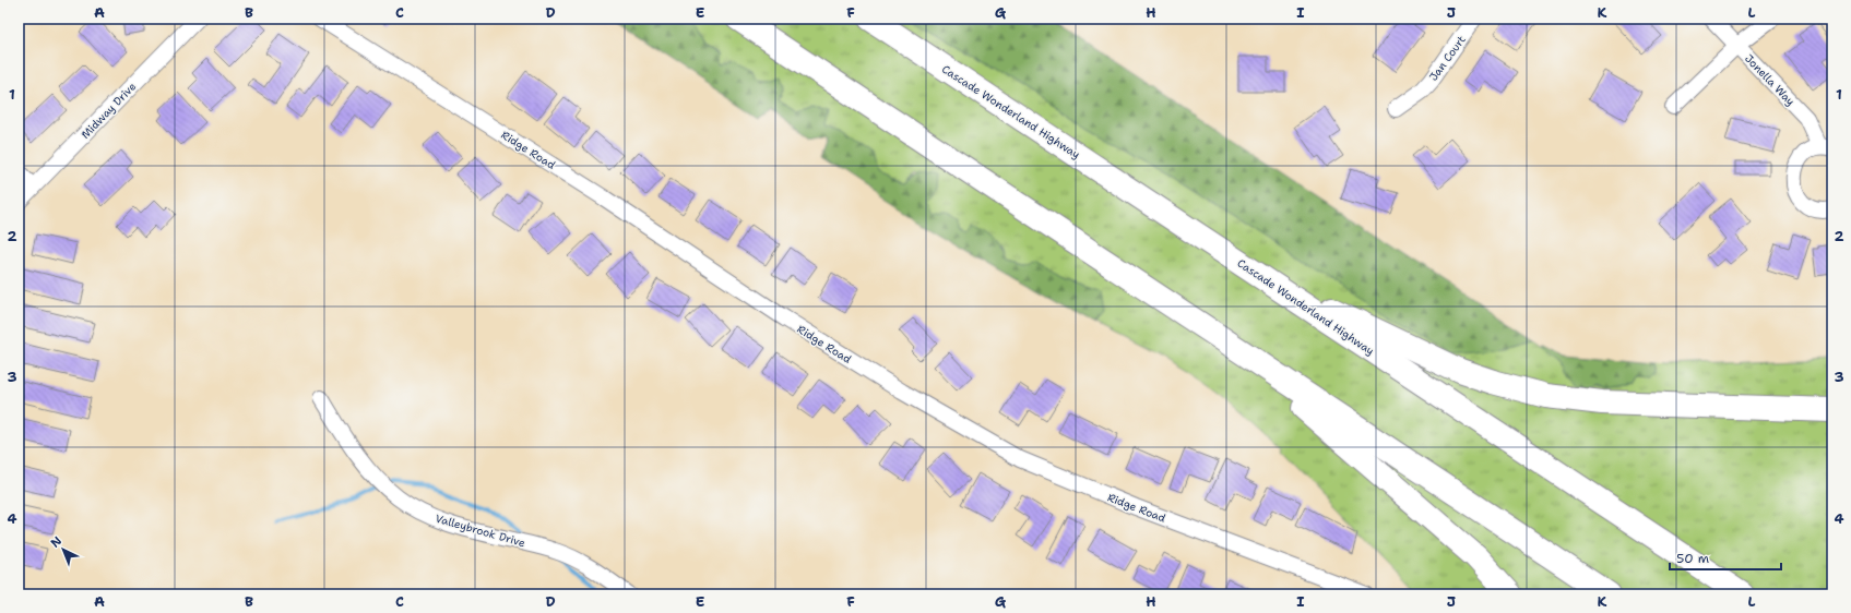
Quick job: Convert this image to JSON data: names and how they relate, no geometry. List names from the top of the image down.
{
  "streets": {
    "highway": ["Cascade Wonderland Highway"],
    "street": [
      "Jan Court",
      "Jonella Way",
      "Midway Drive",
      "Ridge Road",
      "Valleybrook Drive"
    ]
  },
  "scale_bar": "50 m",
  "north": "top left",
  "grid": {
    "columns": [
      "A",
      "B",
      "C",
      "D",
      "E",
      "F",
      "G",
      "H",
      "I",
      "J",
      "K",
      "L"
    ],
    "rows": [
      "1",
      "2",
      "3",
      "4"
    ]
  }
}
